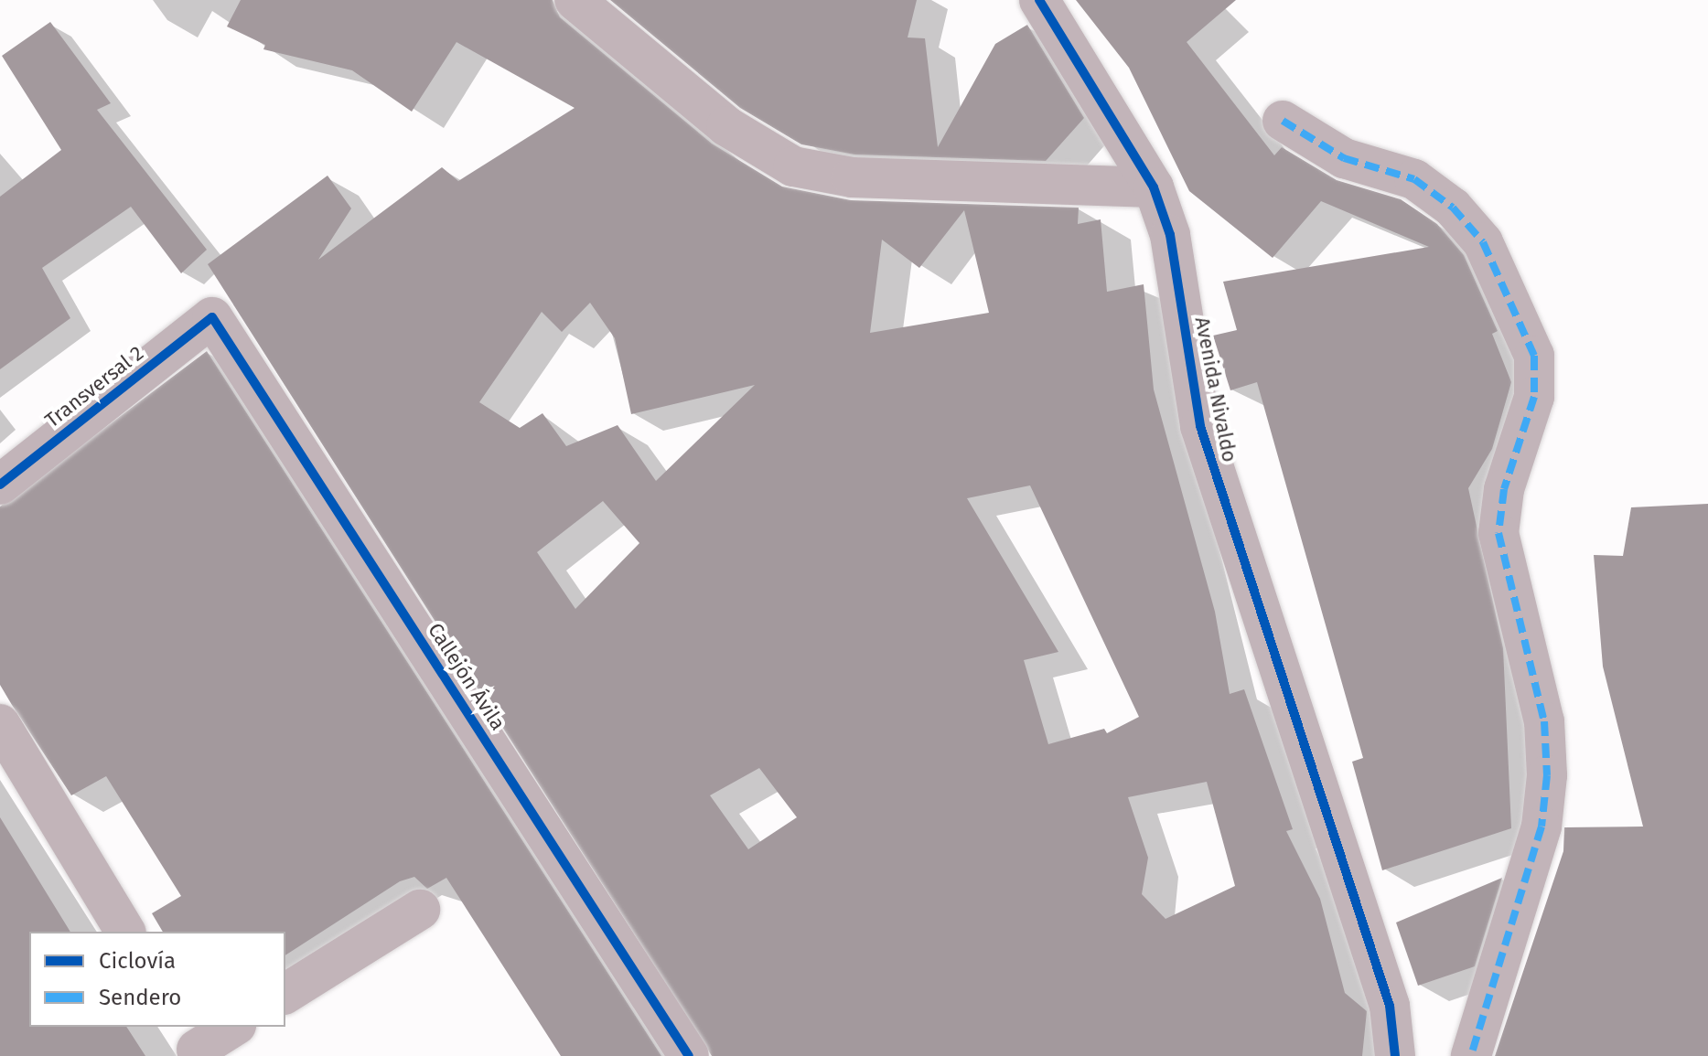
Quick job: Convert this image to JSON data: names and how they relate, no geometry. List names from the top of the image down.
{
  "streets": {
    "street": ["Transversal 2", "Avenida Nivaldo", "Callejón Ávila"]
  },
  "crossings": [
    ["Transversal 2", "Callejón Ávila"]
  ],
  "legend": ["Ciclovía", "Sendero"]
}
